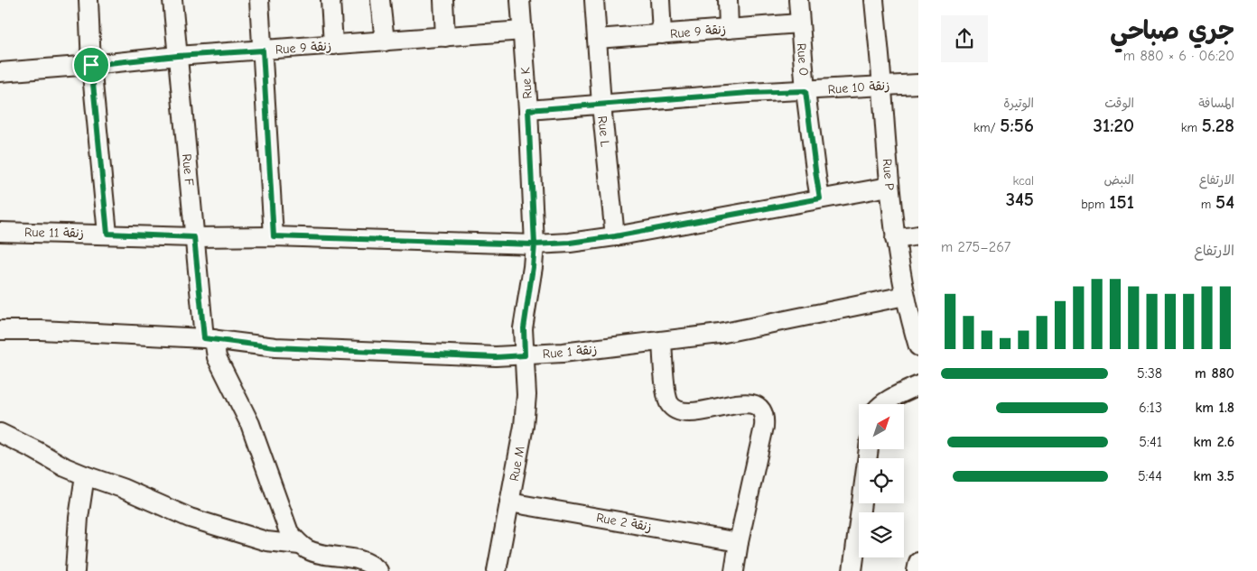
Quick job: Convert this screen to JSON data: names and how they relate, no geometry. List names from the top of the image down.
{
  "streets": {
    "street": [
      "Rue 9 زنقة",
      "Rue O",
      "Rue K",
      "Rue 10 زنقة",
      "Rue L",
      "Rue F",
      "Rue P",
      "Rue 11 زنقة",
      "Rue 1 زنقة",
      "Rue M",
      "Rue 2 زنقة"
    ]
  },
  "crossings": [
    ["Rue 9 زنقة", "Rue O"],
    ["Rue 9 زنقة", "Rue K"],
    ["Rue 9 زنقة", "Rue L"],
    ["Rue 9 زنقة", "Rue F"],
    ["Rue O", "Rue 10 زنقة"],
    ["Rue O", "Rue 11 زنقة"],
    ["Rue K", "Rue 10 زنقة"],
    ["Rue K", "Rue 11 زنقة"],
    ["Rue K", "Rue 1 زنقة"],
    ["Rue K", "Rue M"],
    ["Rue 10 زنقة", "Rue L"],
    ["Rue 10 زنقة", "Rue P"],
    ["Rue L", "Rue 11 زنقة"],
    ["Rue F", "Rue 11 زنقة"],
    ["Rue F", "Rue 1 زنقة"],
    ["Rue P", "Rue 11 زنقة"],
    ["Rue P", "Rue 1 زنقة"],
    ["Rue 1 زنقة", "Rue M"],
    ["Rue M", "Rue 2 زنقة"]
  ],
  "north": "top right",
  "page": {
    "heading": ["جري صباحي", "06:20 · 6 × 880 m"],
    "stats": [
      ["المسافة", "5.28 km"],
      ["الوقت", "31:20"],
      ["الوتيرة", "5:56 /km"],
      ["الارتفاع", "54 m"],
      ["النبض", "151 bpm"],
      ["kcal", "345"]
    ],
    "chart": ["الارتفاع", "267–275 m"],
    "list": [
      {
        "name": "880 m",
        "note": "5:38"
      },
      {
        "name": "1.8 km",
        "note": "6:13"
      },
      {
        "name": "2.6 km",
        "note": "5:41"
      },
      {
        "name": "3.5 km",
        "note": "5:44"
      }
    ]
  }
}
